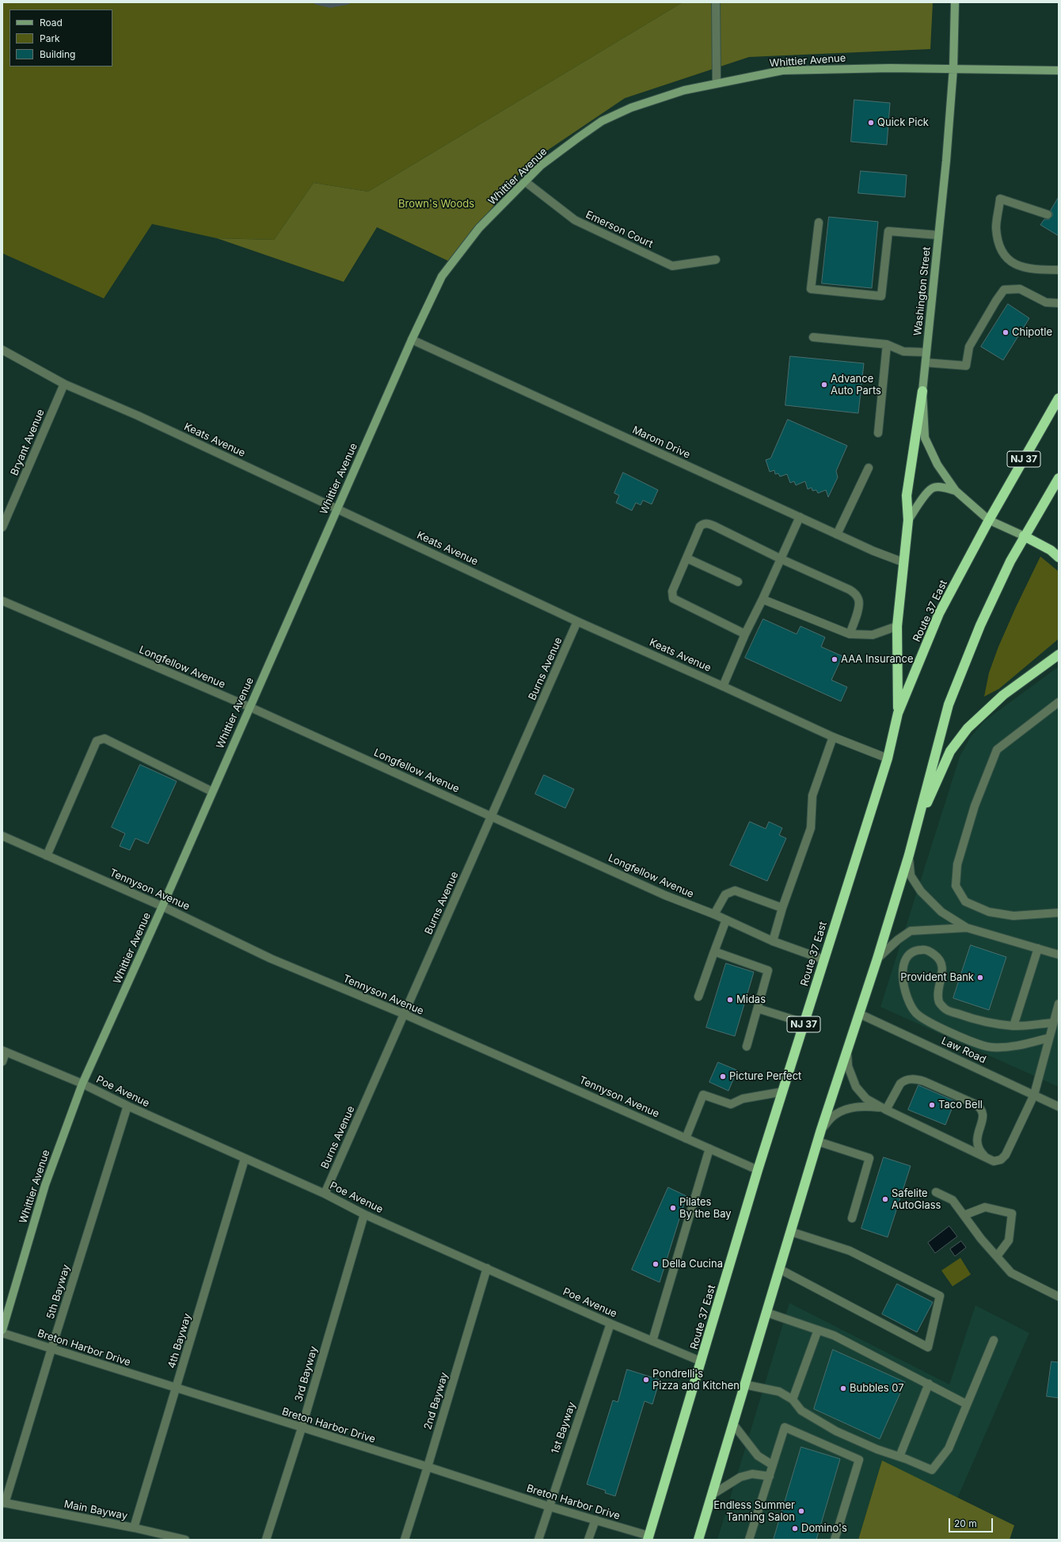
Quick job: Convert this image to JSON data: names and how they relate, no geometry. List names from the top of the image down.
{
  "streets": {
    "highway": ["NJ 37", "Route 37 East"],
    "street": [
      "Whittier Avenue",
      "Emerson Court",
      "Washington Street",
      "Keats Avenue",
      "Bryant Avenue",
      "Marom Drive",
      "Longfellow Avenue",
      "Burns Avenue",
      "Tennyson Avenue",
      "Law Road",
      "Poe Avenue",
      "5th Bayway",
      "4th Bayway",
      "Breton Harbor Drive",
      "3rd Bayway",
      "2nd Bayway",
      "1st Bayway",
      "Main Bayway"
    ]
  },
  "crossings": [
    ["Whittier Avenue", "Emerson Court"],
    ["Whittier Avenue", "Washington Street"],
    ["Whittier Avenue", "Keats Avenue"],
    ["Whittier Avenue", "Marom Drive"],
    ["Whittier Avenue", "Longfellow Avenue"],
    ["Whittier Avenue", "Tennyson Avenue"],
    ["Whittier Avenue", "Poe Avenue"],
    ["Washington Street", "Route 37 East"],
    ["Keats Avenue", "Bryant Avenue"],
    ["Keats Avenue", "Route 37 East"],
    ["Keats Avenue", "Burns Avenue"],
    ["Route 37 East", "Longfellow Avenue"],
    ["Route 37 East", "Tennyson Avenue"],
    ["Route 37 East", "Poe Avenue"],
    ["Route 37 East", "Breton Harbor Drive"],
    ["Longfellow Avenue", "Burns Avenue"],
    ["Burns Avenue", "Tennyson Avenue"],
    ["Burns Avenue", "Poe Avenue"],
    ["Poe Avenue", "5th Bayway"],
    ["Poe Avenue", "4th Bayway"],
    ["Poe Avenue", "3rd Bayway"],
    ["Poe Avenue", "2nd Bayway"],
    ["Poe Avenue", "1st Bayway"],
    ["5th Bayway", "Breton Harbor Drive"],
    ["5th Bayway", "Main Bayway"],
    ["4th Bayway", "Breton Harbor Drive"],
    ["4th Bayway", "Main Bayway"],
    ["Breton Harbor Drive", "3rd Bayway"],
    ["Breton Harbor Drive", "2nd Bayway"],
    ["Breton Harbor Drive", "1st Bayway"]
  ],
  "parks": ["Brown's Woods"],
  "places": [
    "Quick Pick",
    "Chipotle",
    "Advance Auto Parts",
    "AAA Insurance",
    "Provident Bank",
    "Midas",
    "Picture Perfect",
    "Taco Bell",
    "Safelite AutoGlass",
    "Pilates By the Bay",
    "Della Cucina",
    "Pondrelli's Pizza and Kitchen",
    "Bubbles 07",
    "Endless Summer Tanning Salon",
    "Domino's"
  ],
  "legend": ["Road", "Park", "Building"],
  "scale_bar": "20 m"
}
